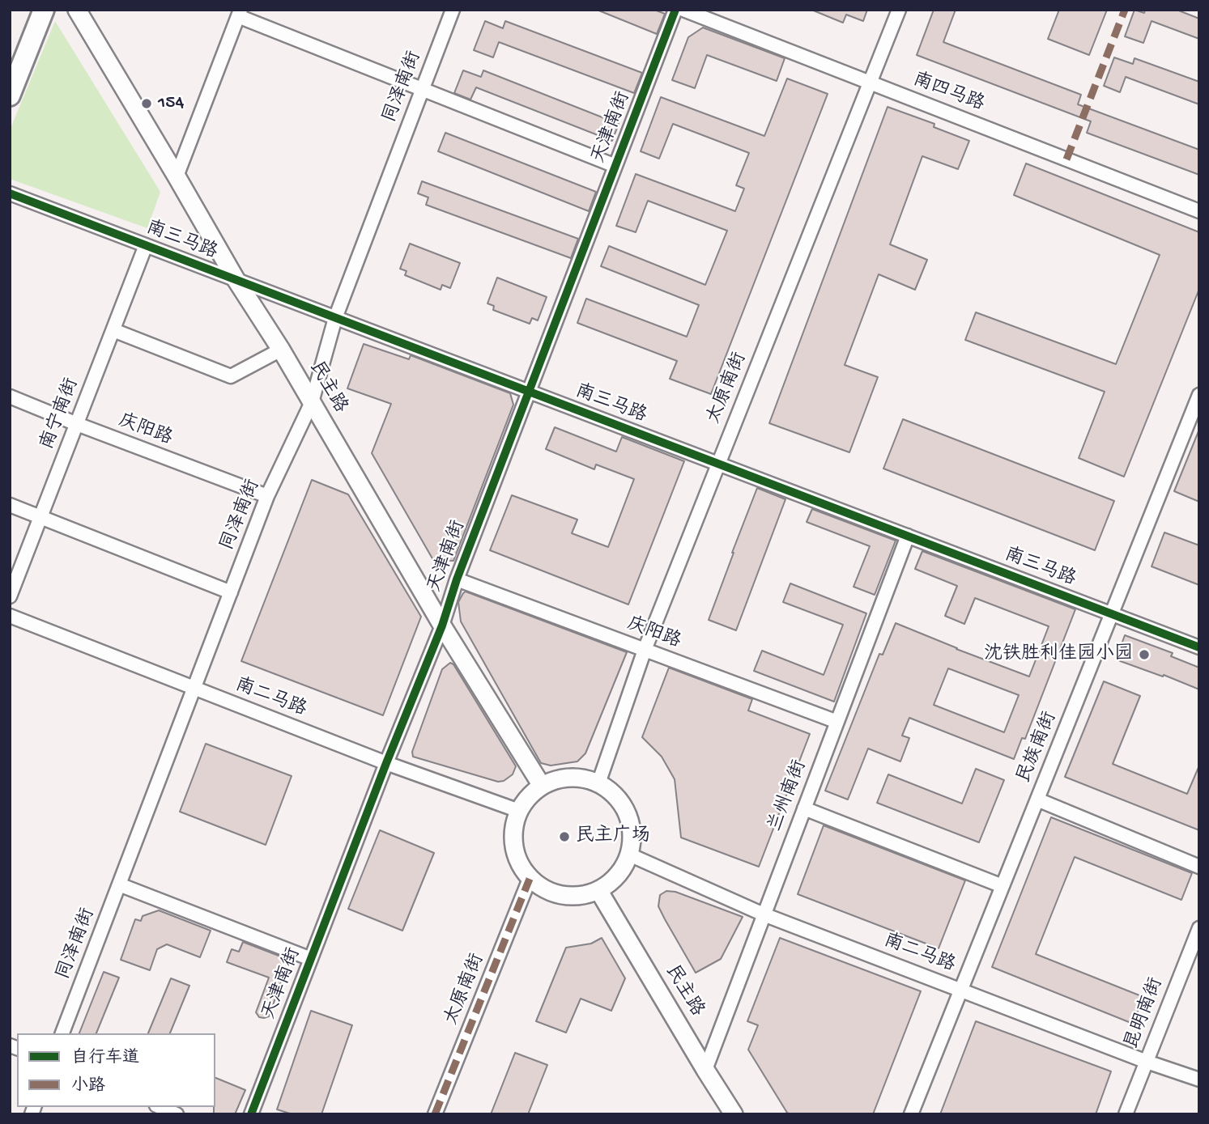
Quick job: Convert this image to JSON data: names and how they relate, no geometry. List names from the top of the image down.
{
  "streets": {
    "street": [
      "同泽南街",
      "南四马路",
      "天津南街",
      "南三马路",
      "民主路",
      "太原南街",
      "南宁南街",
      "庆阳路",
      "南二马路",
      "民族南街",
      "兰州南街",
      "昆明南街"
    ]
  },
  "crossings": [
    ["同泽南街", "南三马路"],
    ["同泽南街", "民主路"],
    ["同泽南街", "庆阳路"],
    ["同泽南街", "南二马路"],
    ["南四马路", "太原南街"],
    ["天津南街", "南三马路"],
    ["天津南街", "民主路"],
    ["天津南街", "庆阳路"],
    ["天津南街", "南二马路"],
    ["南三马路", "民主路"],
    ["南三马路", "太原南街"],
    ["南三马路", "南宁南街"],
    ["南三马路", "民族南街"],
    ["南三马路", "兰州南街"],
    ["民主路", "太原南街"],
    ["民主路", "南二马路"],
    ["民主路", "兰州南街"],
    ["太原南街", "庆阳路"],
    ["太原南街", "南二马路"],
    ["南宁南街", "庆阳路"],
    ["庆阳路", "兰州南街"],
    ["南二马路", "民族南街"],
    ["南二马路", "兰州南街"],
    ["南二马路", "昆明南街"]
  ],
  "places": ["154", "沈铁胜利佳园小园", "民主广场"],
  "legend": ["自行车道", "小路"]
}
